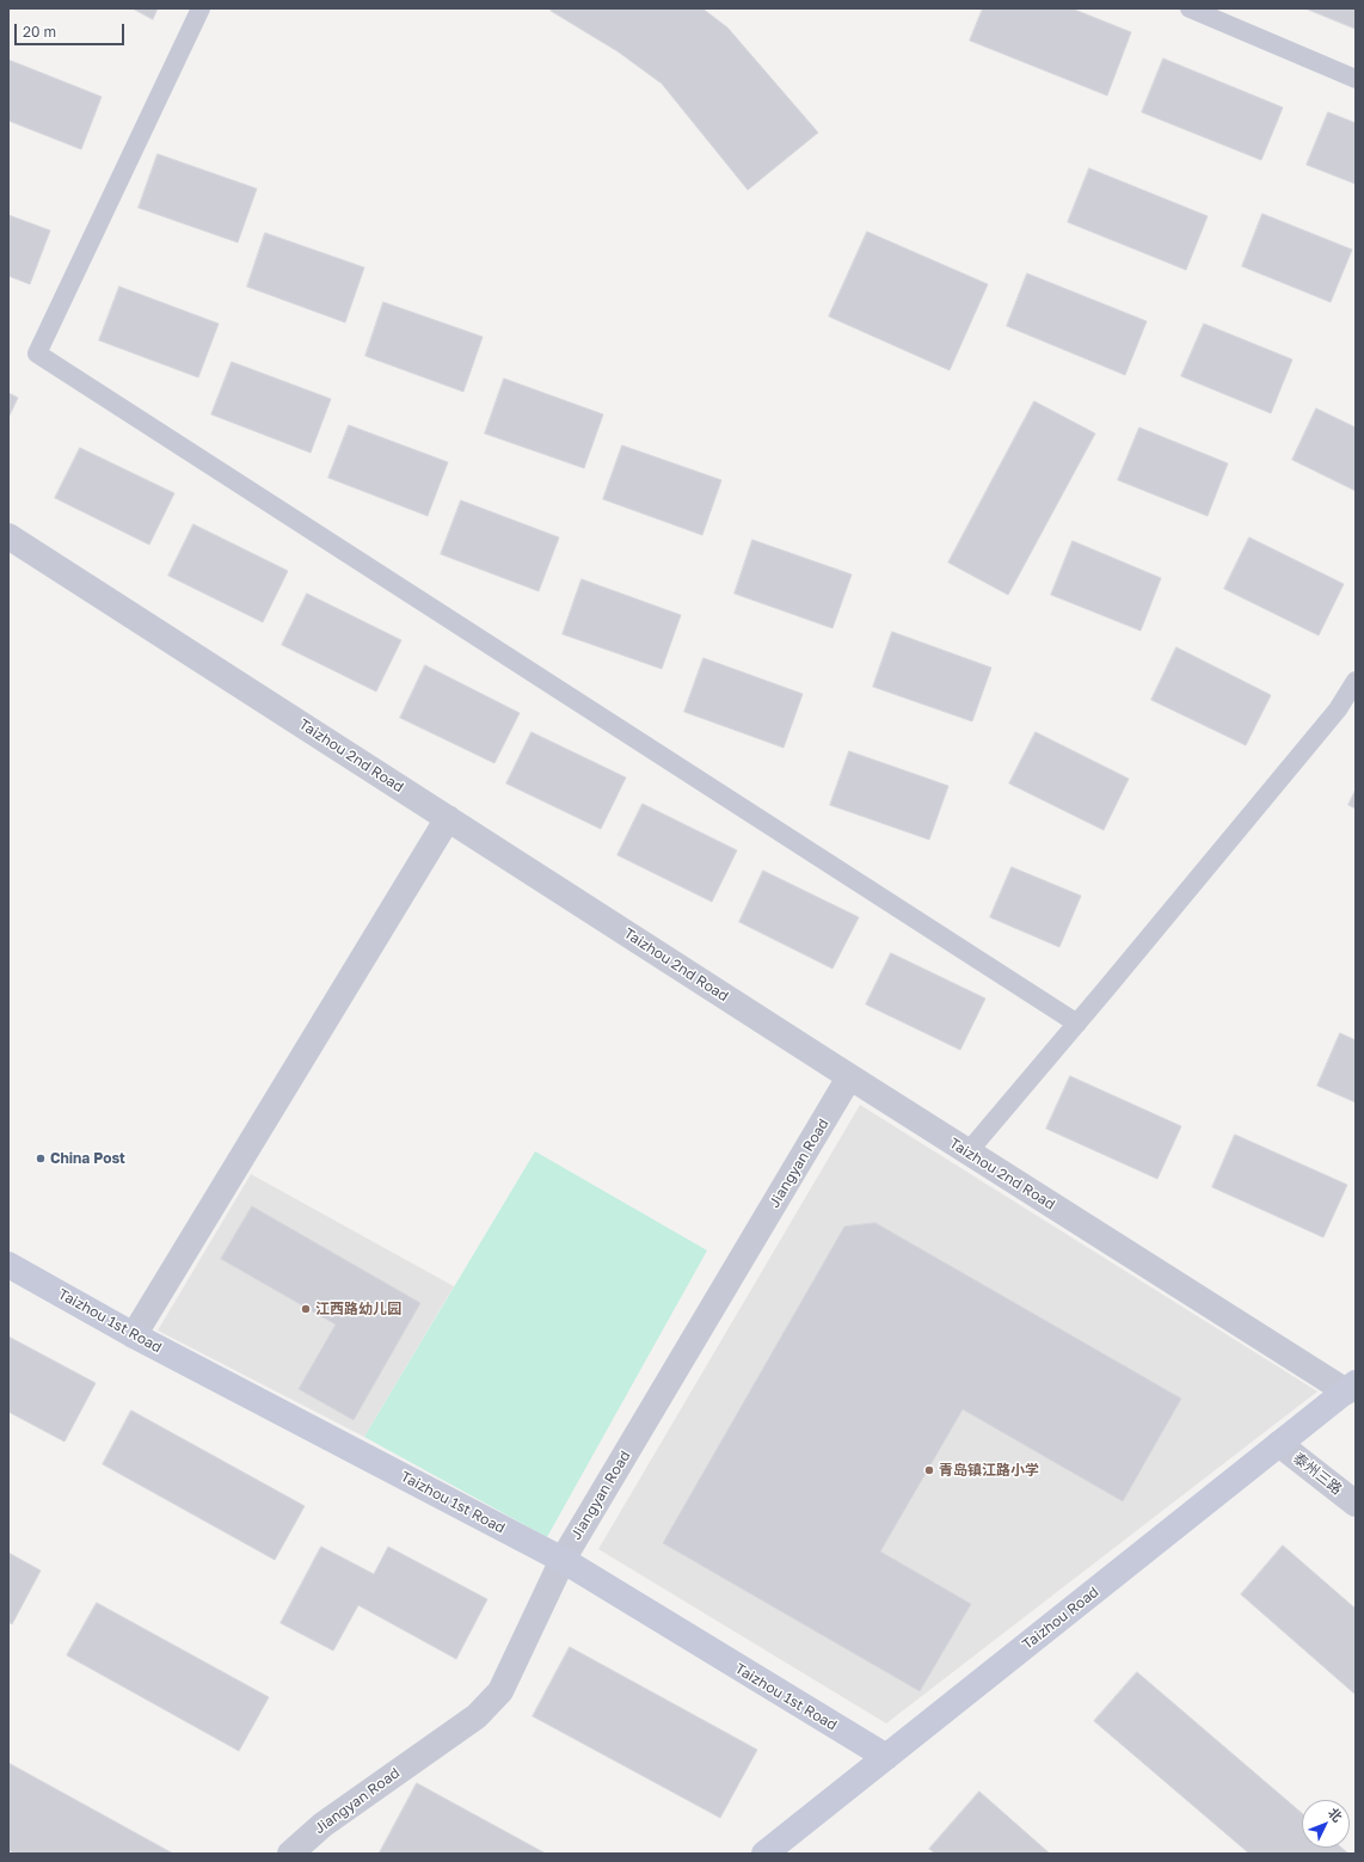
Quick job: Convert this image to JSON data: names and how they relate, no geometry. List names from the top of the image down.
{
  "streets": {
    "street": [
      "Taizhou 2nd Road",
      "Jiangyan Road",
      "Taizhou 1st Road",
      "泰州三路",
      "Taizhou Road"
    ]
  },
  "crossings": [
    ["Taizhou 2nd Road", "Jiangyan Road"],
    ["Taizhou 2nd Road", "Taizhou Road"],
    ["Jiangyan Road", "Taizhou 1st Road"],
    ["Taizhou 1st Road", "Taizhou Road"],
    ["泰州三路", "Taizhou Road"]
  ],
  "places": ["China Post", "江西路幼儿园", "青岛镇江路小学"],
  "scale_bar": "20 m",
  "north": "top right"
}
